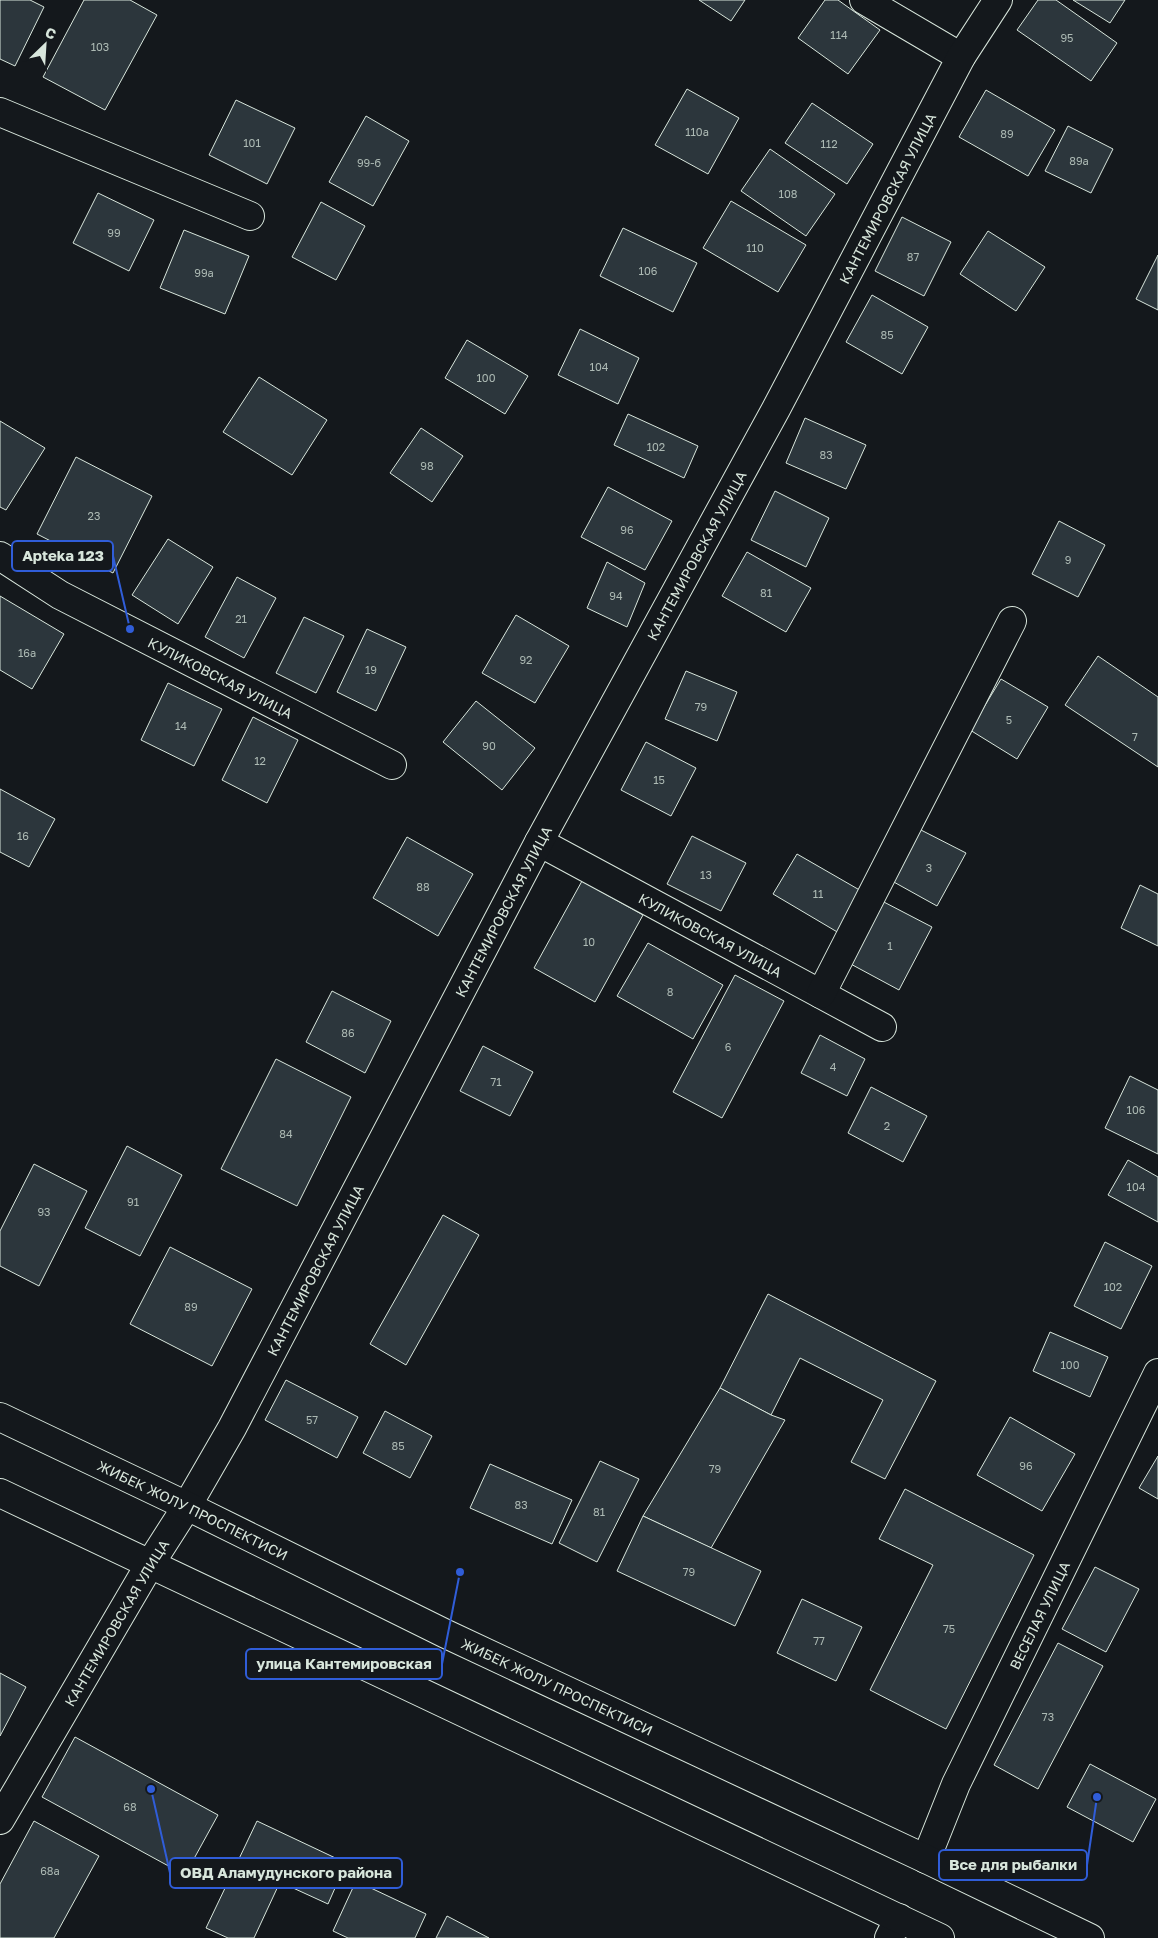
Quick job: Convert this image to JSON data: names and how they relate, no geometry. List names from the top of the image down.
{
  "streets": {
    "street": [
      "КАНТЕМИРОВСКАЯ УЛИЦА",
      "КУЛИКОВСКАЯ УЛИЦА",
      "ЖИБЕК ЖОЛУ ПРОСПЕКТИСИ",
      "ВЕСЕЛАЯ УЛИЦА"
    ]
  },
  "crossings": [
    ["КАНТЕМИРОВСКАЯ УЛИЦА", "КУЛИКОВСКАЯ УЛИЦА"],
    ["КАНТЕМИРОВСКАЯ УЛИЦА", "ЖИБЕК ЖОЛУ ПРОСПЕКТИСИ"],
    ["ЖИБЕК ЖОЛУ ПРОСПЕКТИСИ", "ВЕСЕЛАЯ УЛИЦА"]
  ],
  "places": [
    "Apteka 123",
    "улица Кантемировская",
    "ОВД Аламудунского района",
    "Все для рыбалки"
  ],
  "house_numbers": [
    "114",
    "95",
    "103",
    "110а",
    "89",
    "101",
    "112",
    "89a",
    "99-б",
    "108",
    "99",
    "110",
    "87",
    "106",
    "99a",
    "85",
    "104",
    "100",
    "102",
    "83",
    "98",
    "23",
    "96",
    "9",
    "81",
    "94",
    "21",
    "16a",
    "92",
    "19",
    "79",
    "5",
    "14",
    "7",
    "90",
    "12",
    "15",
    "16",
    "3",
    "13",
    "88",
    "11",
    "10",
    "1",
    "8",
    "86",
    "6",
    "4",
    "71",
    "106",
    "2",
    "84",
    "104",
    "91",
    "93",
    "102",
    "89",
    "100",
    "57",
    "85",
    "96",
    "79",
    "83",
    "81",
    "79",
    "75",
    "77",
    "73",
    "68",
    "68а"
  ],
  "north": "top right"
}
